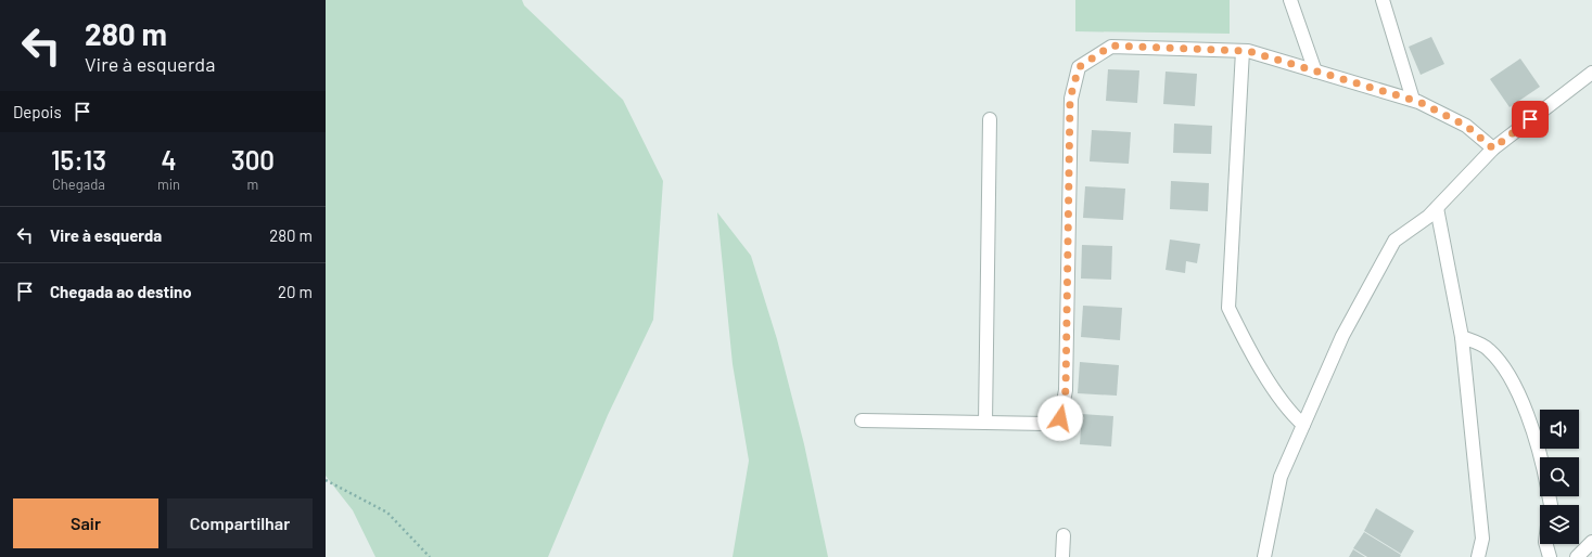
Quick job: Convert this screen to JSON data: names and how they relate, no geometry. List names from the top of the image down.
{
  "page": {
    "turn": ["280 m", "Vire à esquerda"],
    "then": "Depois",
    "eta": [
      "15:13",
      "Chegada",
      "4",
      "min",
      "300",
      "m"
    ],
    "list": [
      {
        "name": "Vire à esquerda",
        "value": "280 m"
      },
      {
        "name": "Chegada ao destino",
        "value": "20 m"
      }
    ],
    "buttons": ["Sair", "Compartilhar"]
  }
}
